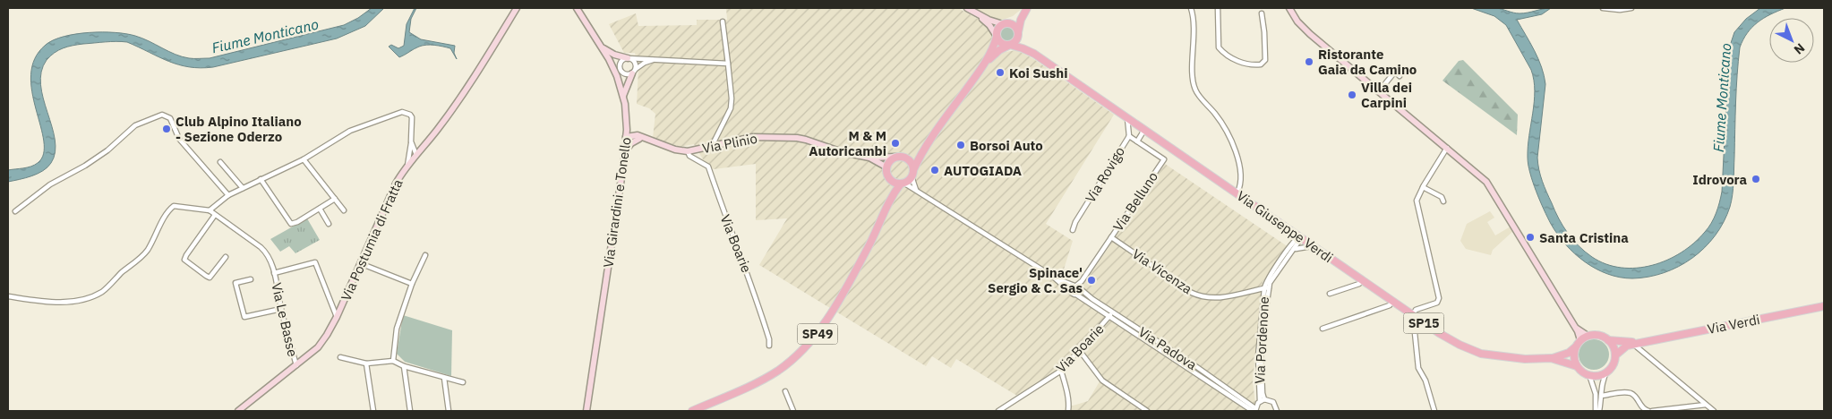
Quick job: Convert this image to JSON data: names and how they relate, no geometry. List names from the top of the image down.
{
  "streets": {
    "main road": [
      "Via Plinio",
      "Via Girardini e Tonello",
      "Via Giuseppe Verdi",
      "Via Postumia di Fratta",
      "SP15",
      "Via Verdi",
      "SP49"
    ],
    "street": [
      "Via Rovigo",
      "Via Belluno",
      "Via Boarie",
      "Via Vicenza",
      "Via Le Basse",
      "Via Pordenone",
      "Via Padova"
    ]
  },
  "crossings": [
    ["Via Plinio", "Via Girardini e Tonello"],
    ["Via Plinio", "Via Boarie"],
    ["Via Plinio", "SP49"],
    ["Via Rovigo", "Via Giuseppe Verdi"],
    ["Via Belluno", "Via Vicenza"],
    ["Via Belluno", "Via Padova"],
    ["Via Girardini e Tonello", "Via Boarie"],
    ["Via Giuseppe Verdi", "SP15"],
    ["Via Giuseppe Verdi", "SP49"],
    ["Via Giuseppe Verdi", "Via Pordenone"],
    ["Via Postumia di Fratta", "Via Le Basse"],
    ["Via Boarie", "Via Padova"],
    ["Via Vicenza", "Via Pordenone"]
  ],
  "water": ["Fiume Monticano"],
  "places": [
    "Ristorante Gaia da Camino",
    "Koi Sushi",
    "Villa dei Carpini",
    "Club Alpino Italiano - Sezione Oderzo",
    "M & M Autoricambi",
    "Borsoi Auto",
    "AUTOGIADA",
    "Idrovora",
    "Santa Cristina",
    "Spinace' Sergio & C. Sas"
  ],
  "north": "bottom right"
}
